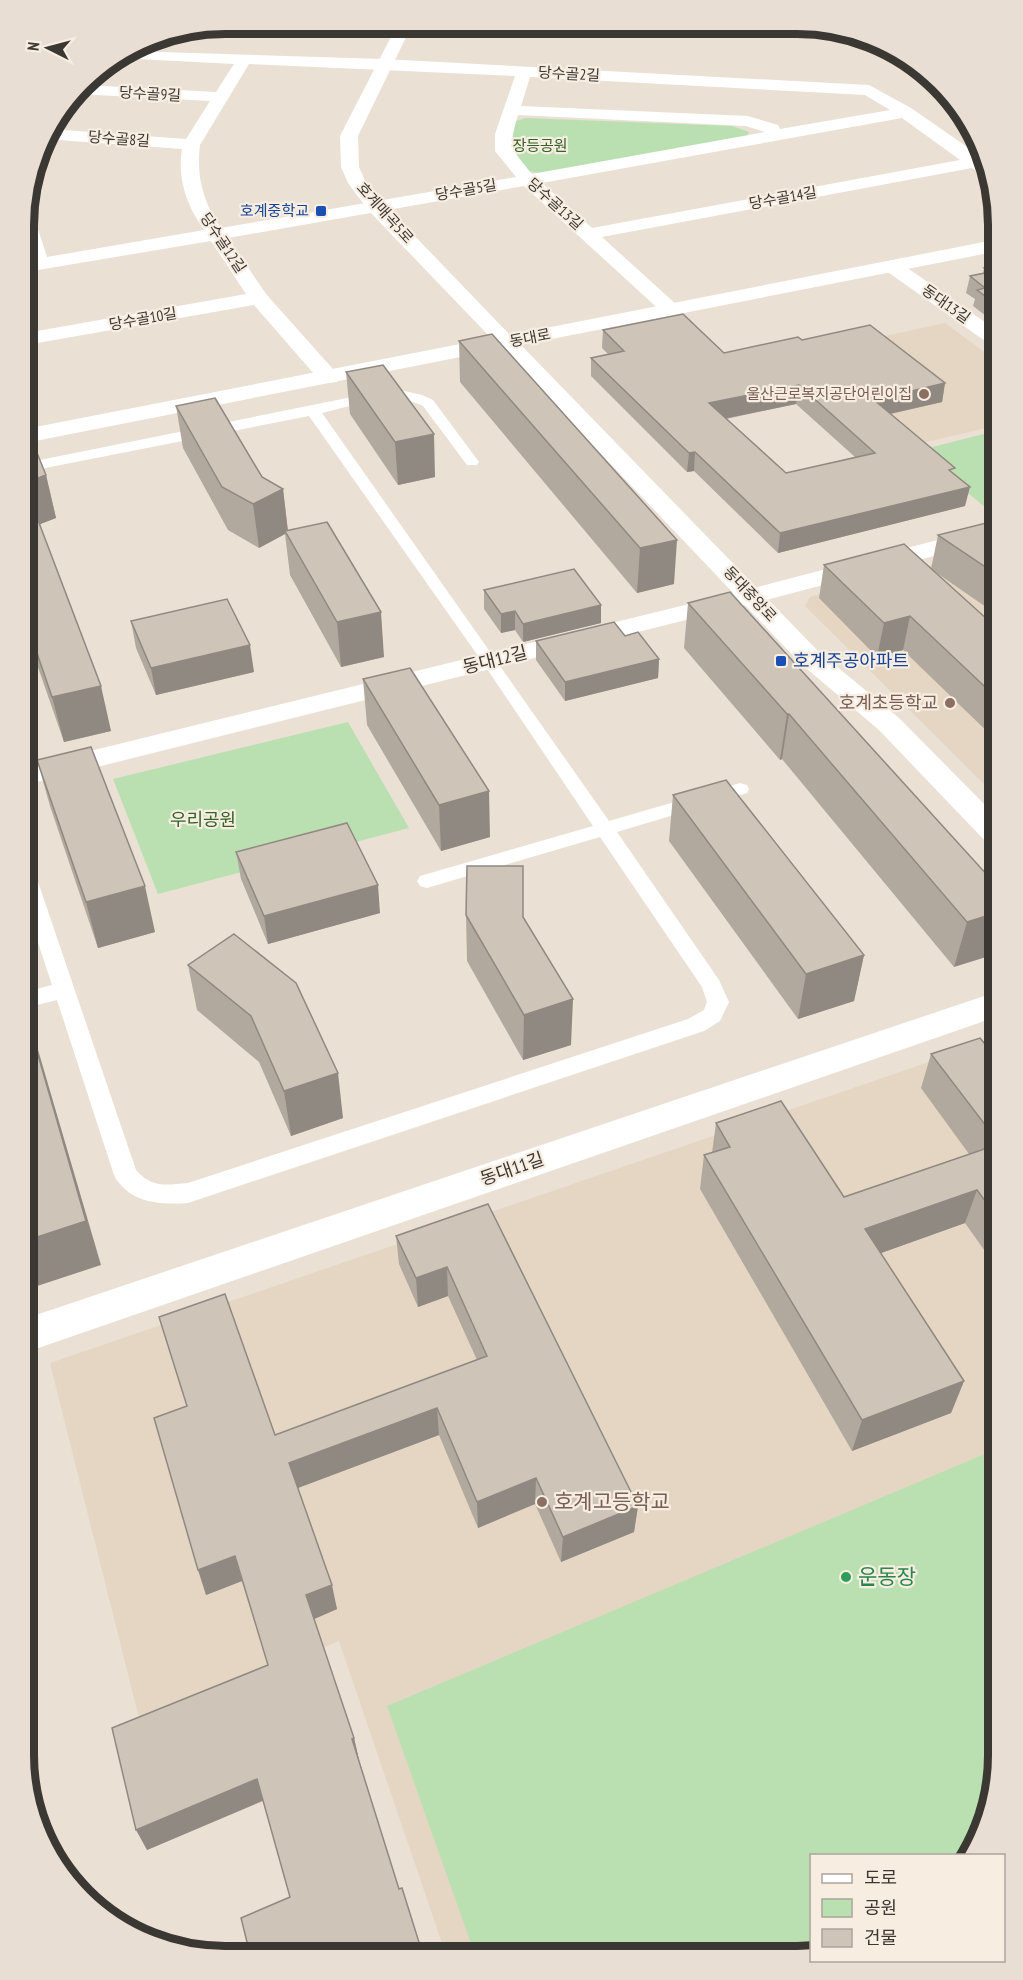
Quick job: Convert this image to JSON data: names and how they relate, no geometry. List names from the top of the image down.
{
  "streets": {
    "street": [
      "당수골2길",
      "당수골9길",
      "당수골8길",
      "당수골5길",
      "당수골14길",
      "당수골13길",
      "호계매곡5로",
      "당수골12길",
      "동대13길",
      "당수골10길",
      "동대로",
      "동대중앙로",
      "동대12길",
      "동대11길"
    ]
  },
  "crossings": [
    ["당수골2길", "당수골5길"],
    ["당수골2길", "당수골13길"],
    ["당수골2길", "호계매곡5로"],
    ["당수골8길", "당수골12길"],
    ["당수골5길", "당수골13길"],
    ["당수골5길", "호계매곡5로"],
    ["당수골5길", "당수골12길"],
    ["당수골14길", "당수골13길"],
    ["당수골13길", "동대로"],
    ["호계매곡5로", "동대로"],
    ["호계매곡5로", "동대중앙로"],
    ["당수골12길", "당수골10길"],
    ["당수골12길", "동대로"],
    ["동대13길", "동대로"],
    ["동대로", "동대중앙로"],
    ["동대중앙로", "동대12길"]
  ],
  "parks": ["장등공원", "우리공원"],
  "places": {
    "transit": ["호계중학교", "호계주공아파트"],
    "other": [
      "울산근로복지공단어린이집",
      "호계초등학교",
      "호계고등학교",
      "운동장"
    ]
  },
  "legend": ["도로", "공원", "건물"],
  "north": "left"
}
